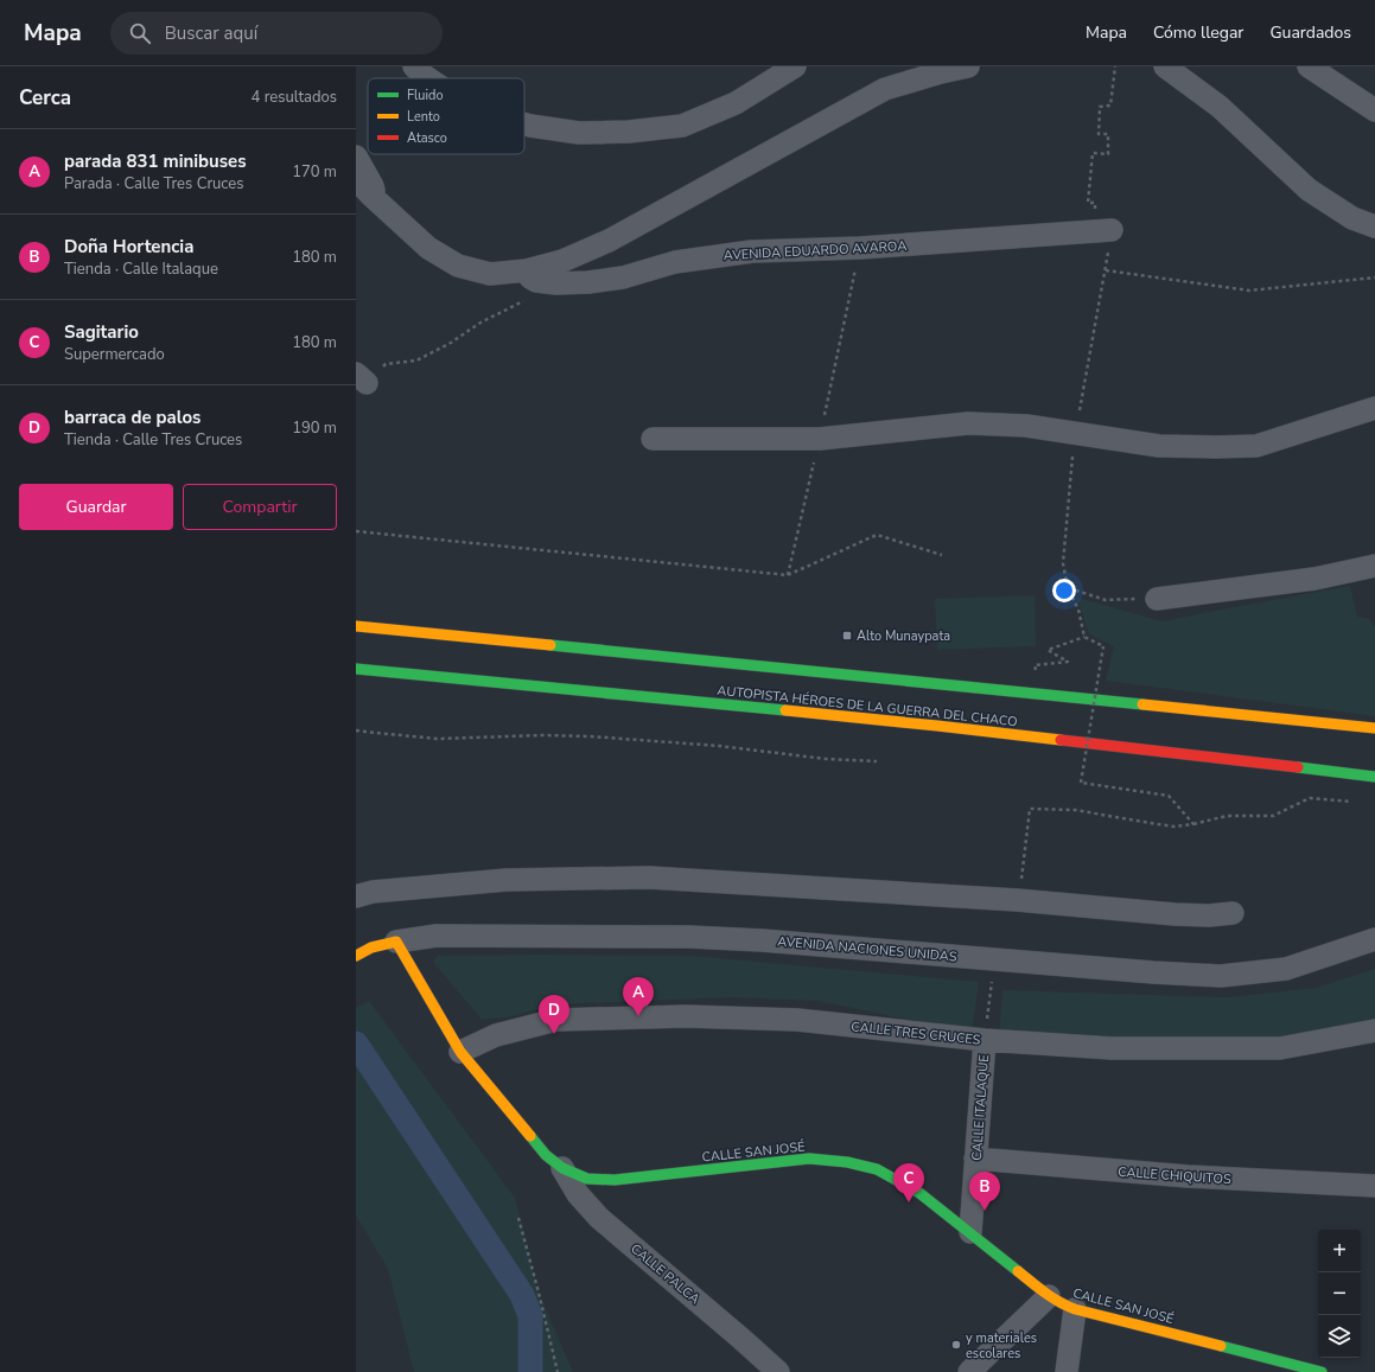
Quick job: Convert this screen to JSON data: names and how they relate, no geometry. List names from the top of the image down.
{
  "streets": {
    "main road": ["AUTOPISTA HÉROES DE LA GUERRA DEL CHACO", "AVENIDA NACIONES UNIDAS", "CALLE SAN JOSÉ"],
    "street": [
      "AVENIDA EDUARDO AVAROA",
      "CALLE TRES CRUCES",
      "CALLE ITALAQUE",
      "CALLE CHIQUITOS",
      "CALLE PALCA"
    ]
  },
  "crossings": [
    ["AVENIDA NACIONES UNIDAS", "CALLE SAN JOSÉ"],
    ["CALLE TRES CRUCES", "CALLE ITALAQUE"],
    ["CALLE TRES CRUCES", "CALLE SAN JOSÉ"],
    ["CALLE ITALAQUE", "CALLE SAN JOSÉ"],
    ["CALLE ITALAQUE", "CALLE CHIQUITOS"],
    ["CALLE SAN JOSÉ", "CALLE PALCA"]
  ],
  "places": {
    "transit": ["Alto Munaypata"],
    "other": ["y materiales escolares"]
  },
  "legend": ["Fluido", "Lento", "Atasco"],
  "page": {
    "header": "Mapa",
    "search": "Buscar aquí",
    "nav": ["Mapa", "Cómo llegar", "Guardados"],
    "heading": ["Cerca", "4 resultados"],
    "list": [
      {
        "mark": "A",
        "name": "parada 831 minibuses",
        "note": "Parada · Calle Tres Cruces",
        "value": "170 m"
      },
      {
        "mark": "B",
        "name": "Doña Hortencia",
        "note": "Tienda · Calle Italaque",
        "value": "180 m"
      },
      {
        "mark": "C",
        "name": "Sagitario",
        "note": "Supermercado",
        "value": "180 m"
      },
      {
        "mark": "D",
        "name": "barraca de palos",
        "note": "Tienda · Calle Tres Cruces",
        "value": "190 m"
      }
    ],
    "buttons": ["Guardar", "Compartir"],
    "pins": [
      "A",
      "D",
      "C",
      "B"
    ],
    "map_buttons": ["+", "−"]
  }
}
